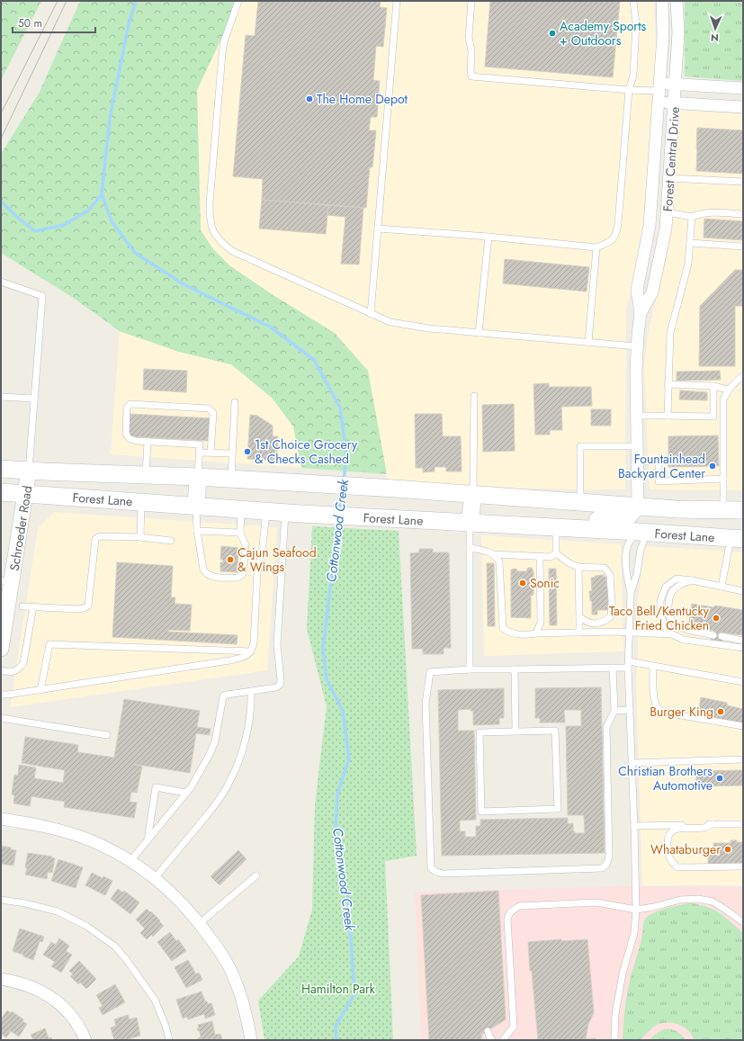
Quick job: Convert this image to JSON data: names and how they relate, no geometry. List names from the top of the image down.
{
  "streets": {
    "main road": ["Forest Lane"],
    "street": ["Forest Central Drive", "Schroeder Road"]
  },
  "crossings": [
    ["Forest Central Drive", "Forest Lane"],
    ["Forest Lane", "Schroeder Road"]
  ],
  "water": ["Cottonwood Creek"],
  "parks": ["Hamilton Park"],
  "places": [
    "Academy Sports + Outdoors",
    "The Home Depot",
    "1st Choice Grocery & Checks Cashed",
    "Fountainhead Backyard Center",
    "Cajun Seafood & Wings",
    "Sonic",
    "Taco Bell/Kentucky Fried Chicken",
    "Burger King",
    "Christian Brothers Automotive",
    "Whataburger"
  ],
  "scale_bar": "50 m",
  "north": "bottom"
}
